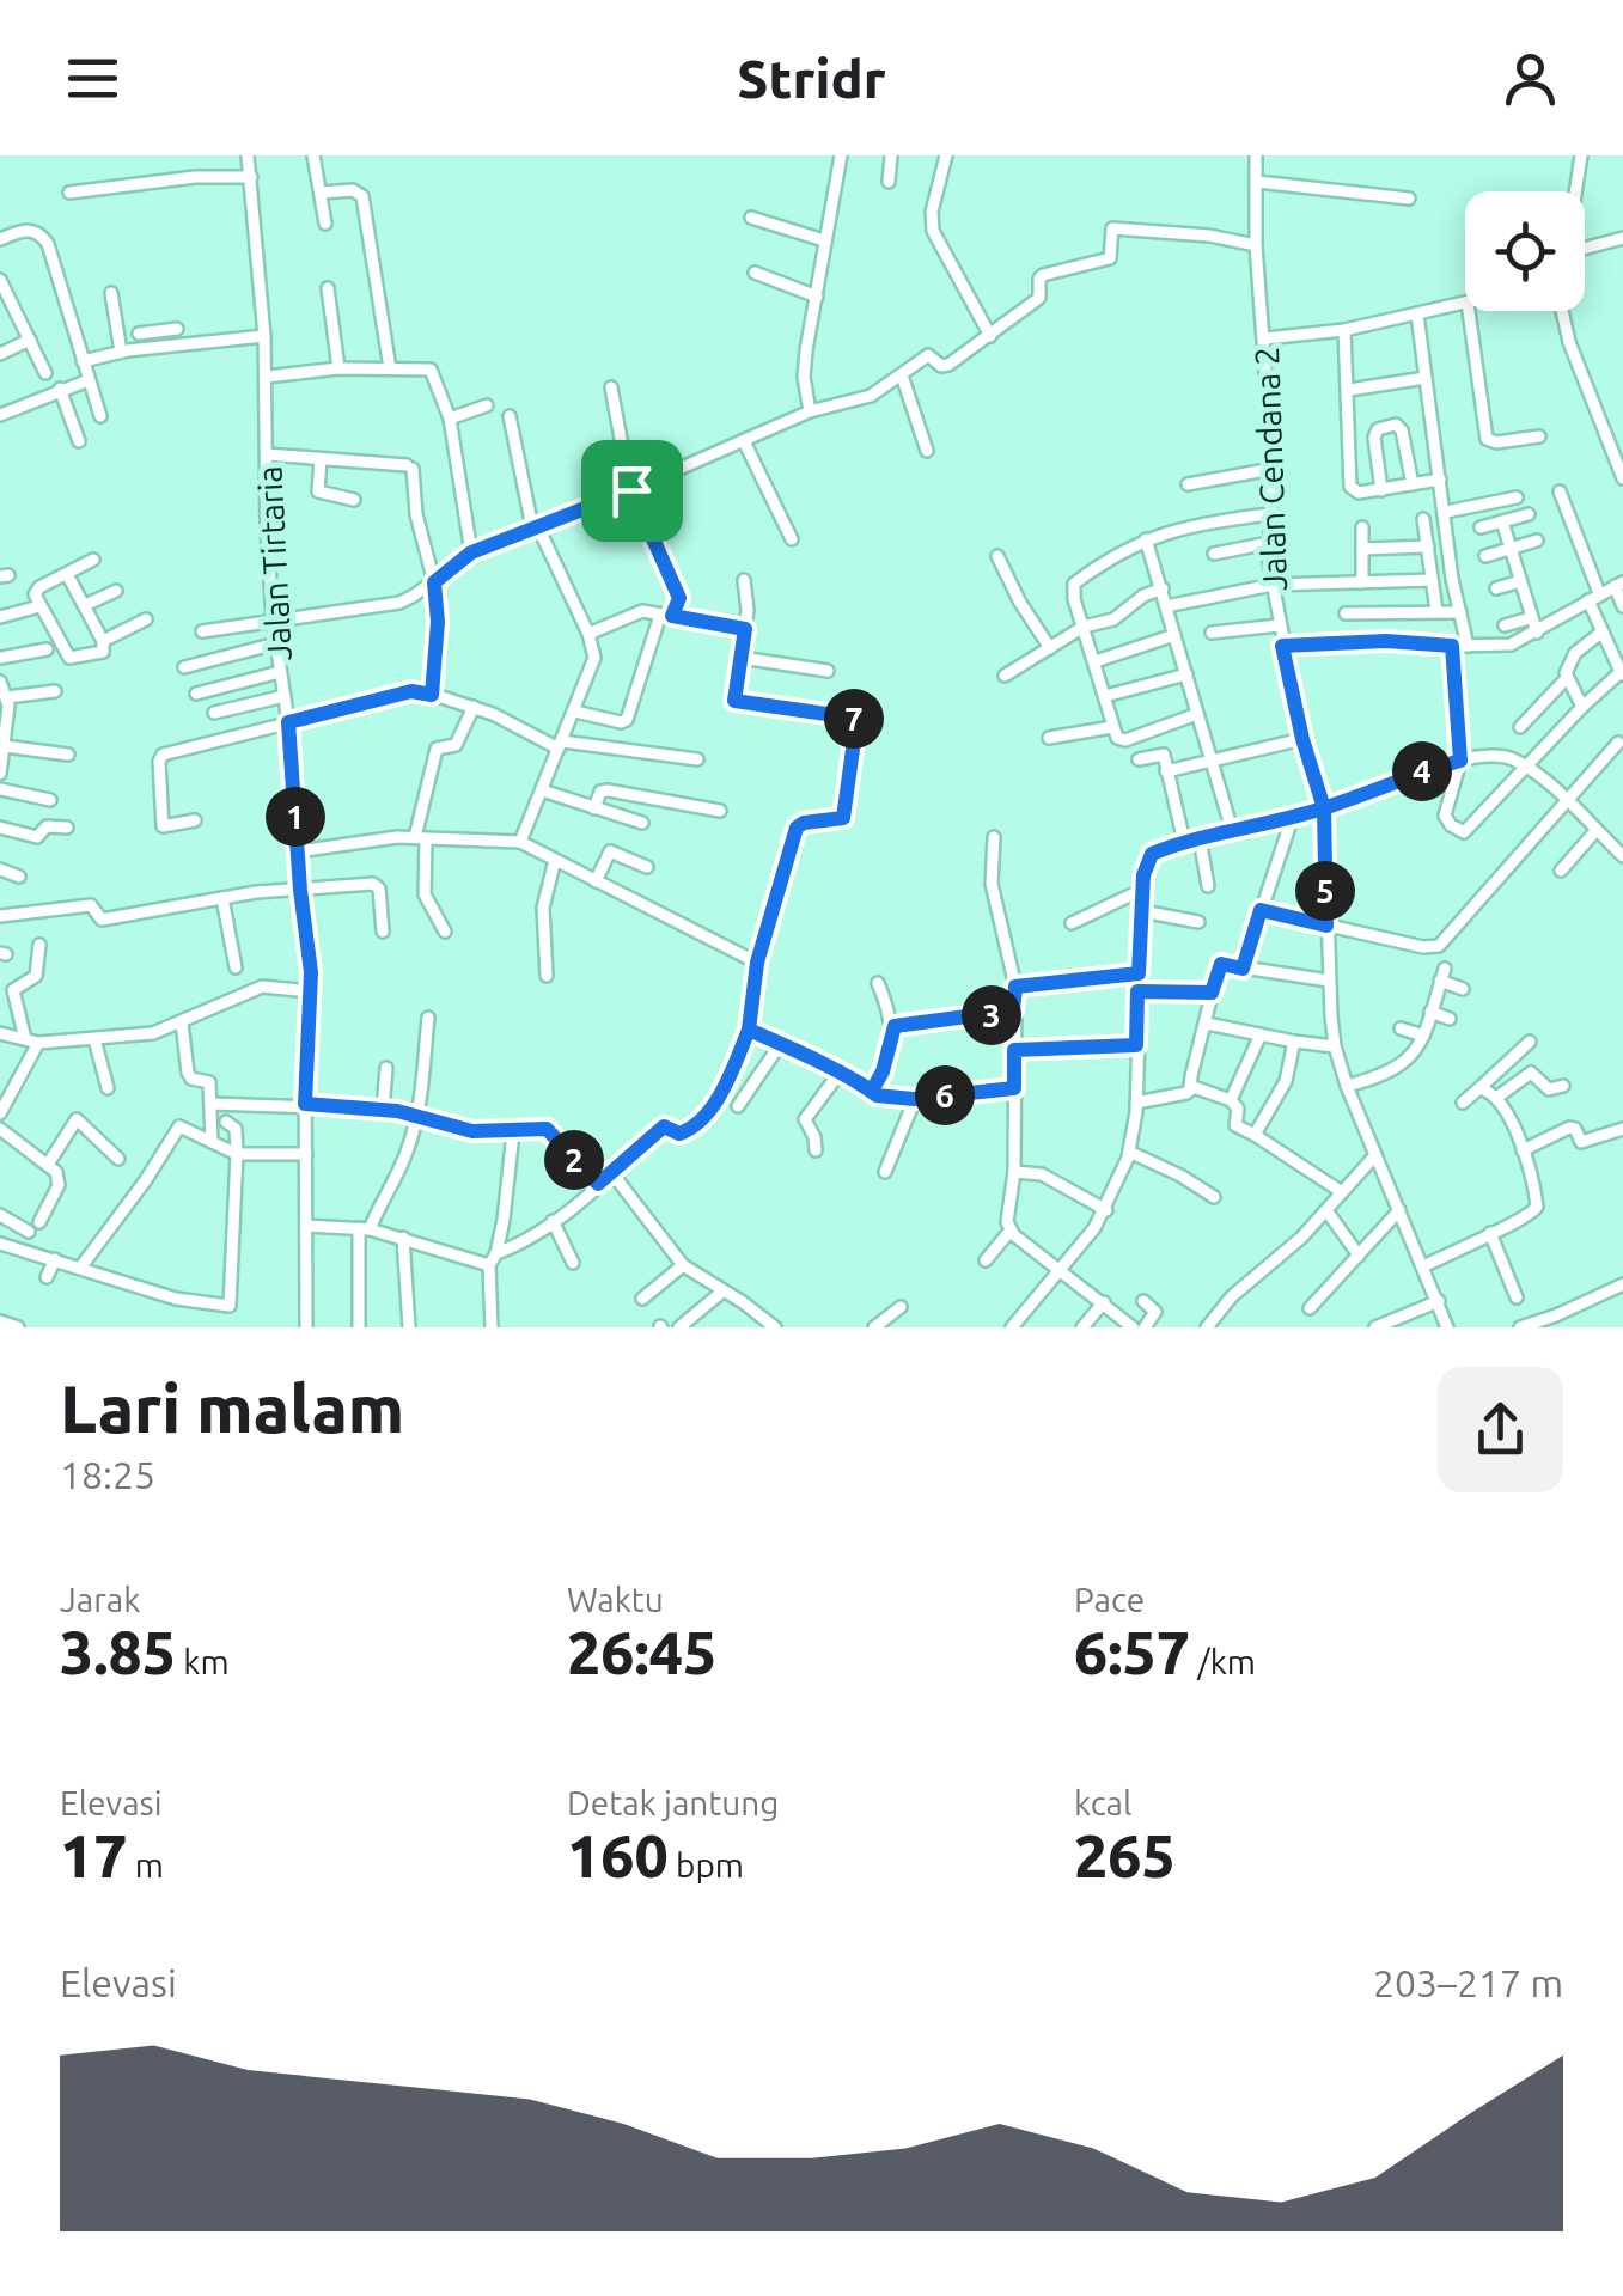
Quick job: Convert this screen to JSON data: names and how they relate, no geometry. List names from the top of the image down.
{
  "streets": {
    "street": ["Jalan Cendana 2", "Jalan Tirtaria"]
  },
  "page": {
    "header": "Stridr",
    "pins": [
      "7",
      "4",
      "1",
      "5",
      "3",
      "6",
      "2"
    ],
    "heading": ["Lari malam", "18:25"],
    "stats": [
      ["Jarak", "3.85 km"],
      ["Waktu", "26:45"],
      ["Pace", "6:57 /km"],
      ["Elevasi", "17 m"],
      ["Detak jantung", "160 bpm"],
      ["kcal", "265"]
    ],
    "chart": ["Elevasi", "203–217 m"]
  }
}
